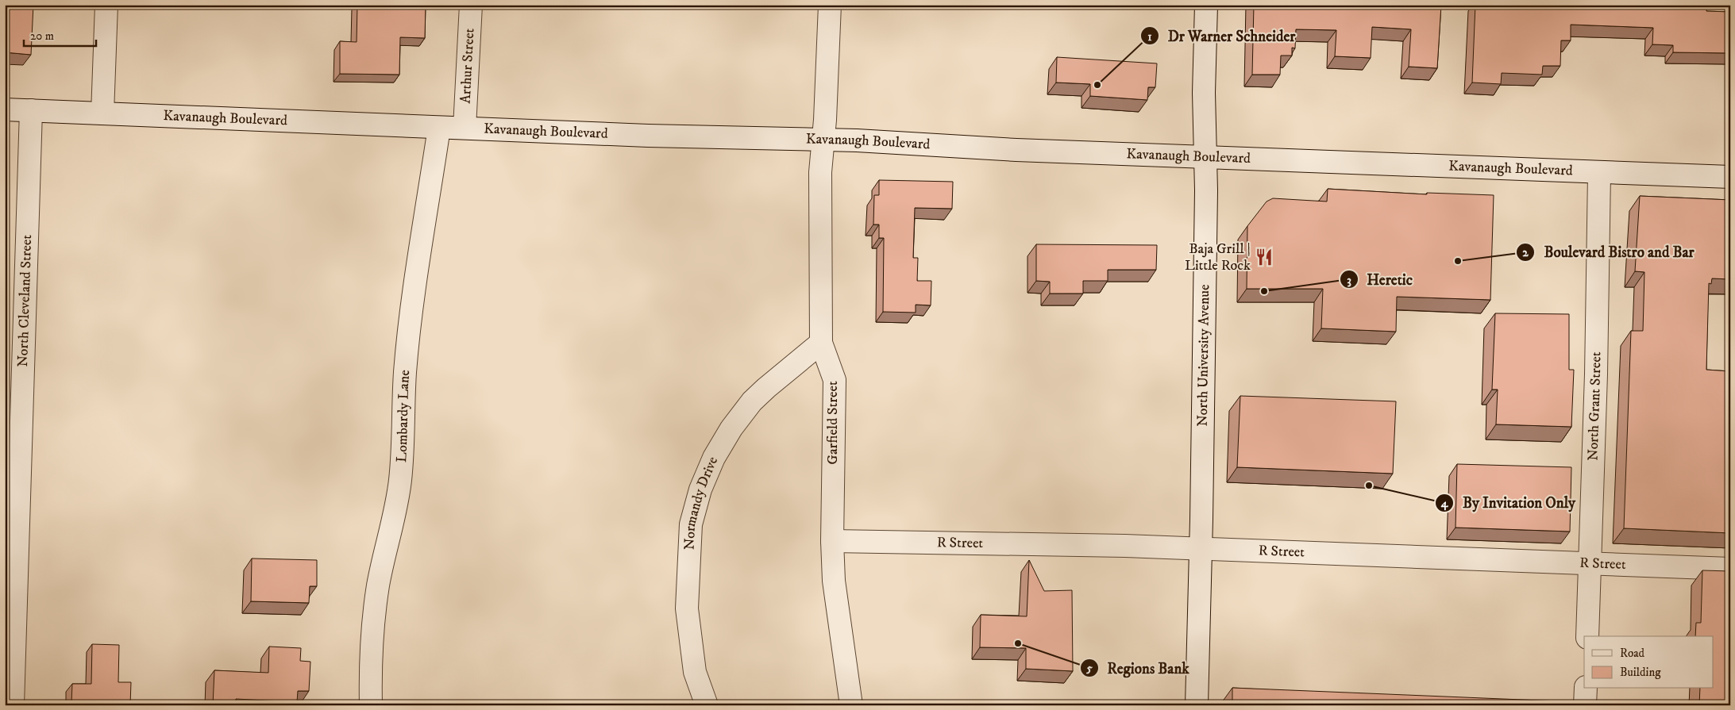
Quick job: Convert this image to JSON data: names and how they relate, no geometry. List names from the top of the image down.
{
  "streets": {
    "street": [
      "Arthur Street",
      "Kavanaugh Boulevard",
      "North Cleveland Street",
      "North University Avenue",
      "North Grant Street",
      "Lombardy Lane",
      "Garfield Street",
      "Normandy Drive",
      "R Street"
    ]
  },
  "crossings": [
    ["Arthur Street", "Kavanaugh Boulevard"],
    ["Kavanaugh Boulevard", "North Cleveland Street"],
    ["Kavanaugh Boulevard", "North University Avenue"],
    ["Kavanaugh Boulevard", "North Grant Street"],
    ["Kavanaugh Boulevard", "Lombardy Lane"],
    ["Kavanaugh Boulevard", "Garfield Street"],
    ["North University Avenue", "R Street"],
    ["North Grant Street", "R Street"],
    ["Garfield Street", "Normandy Drive"],
    ["Garfield Street", "R Street"]
  ],
  "places": {
    "other": [
      "Dr Warner Schneider",
      "Boulevard Bistro and Bar",
      "Heretic",
      "By Invitation Only",
      "Regions Bank"
    ],
    "restaurant": ["Baja Grill | Little Rock"]
  },
  "legend": ["Road", "Building"],
  "scale_bar": "20 m"
}
